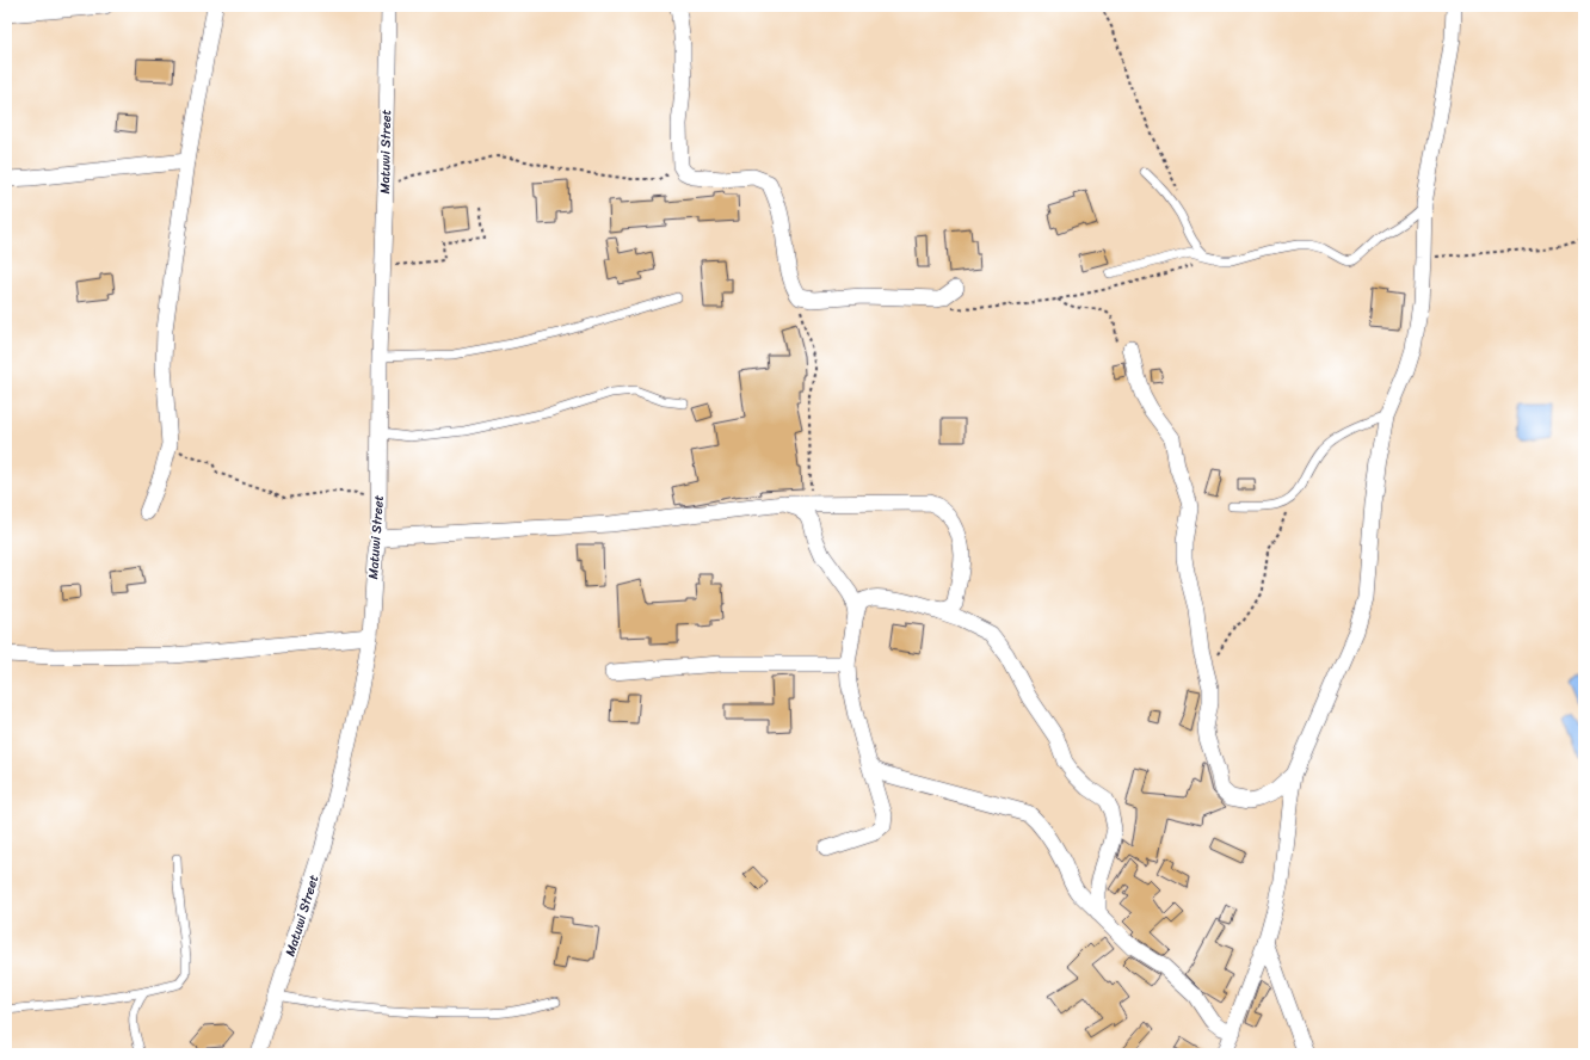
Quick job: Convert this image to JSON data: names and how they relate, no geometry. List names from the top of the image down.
{
  "streets": {
    "street": ["Matuwi Street"]
  }
}
